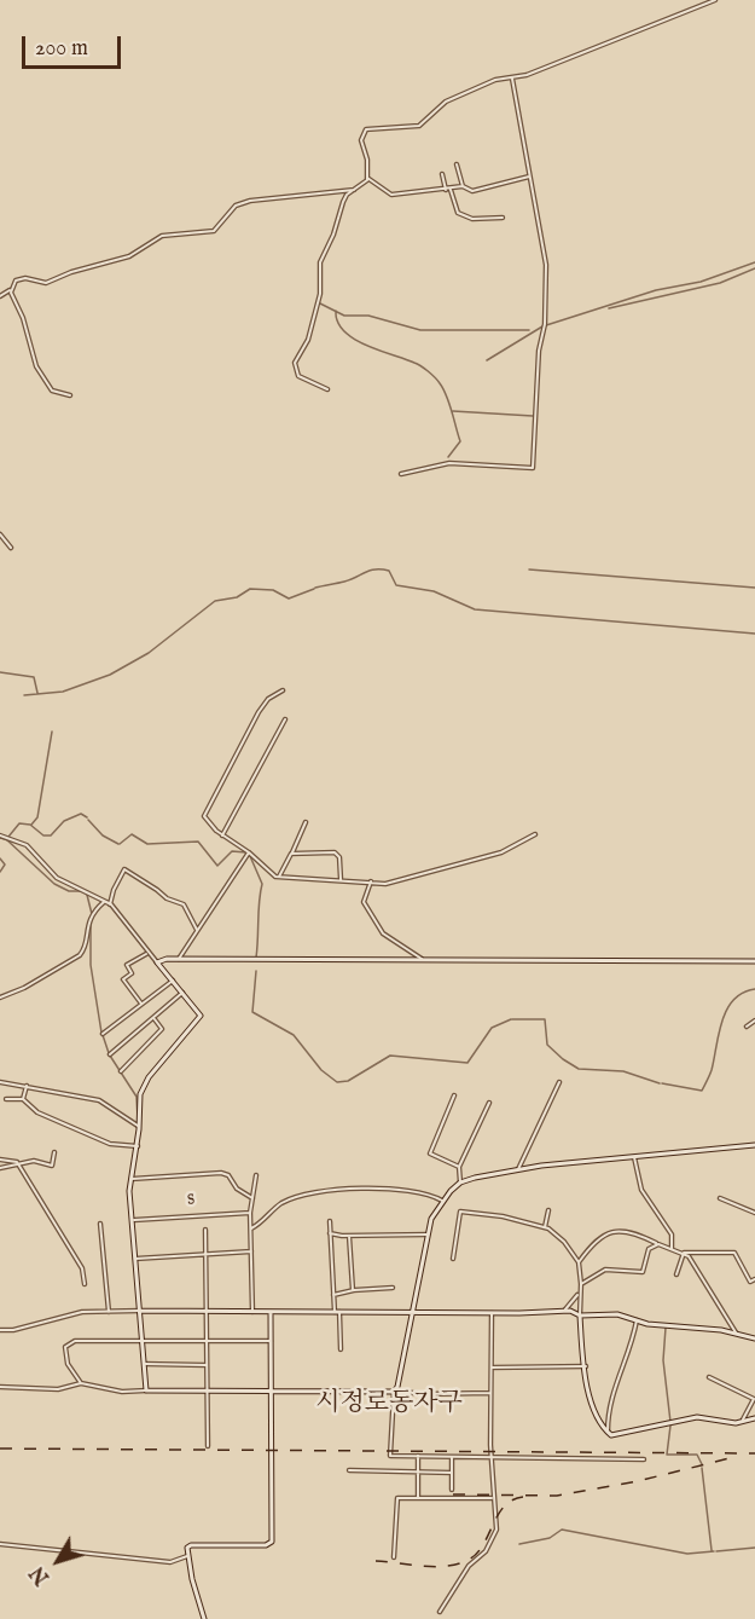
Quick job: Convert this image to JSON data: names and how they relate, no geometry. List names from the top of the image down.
{
  "streets": {
    "street": ["s"]
  },
  "districts": ["시정로동자구"],
  "scale_bar": "200 m",
  "north": "bottom left"
}
